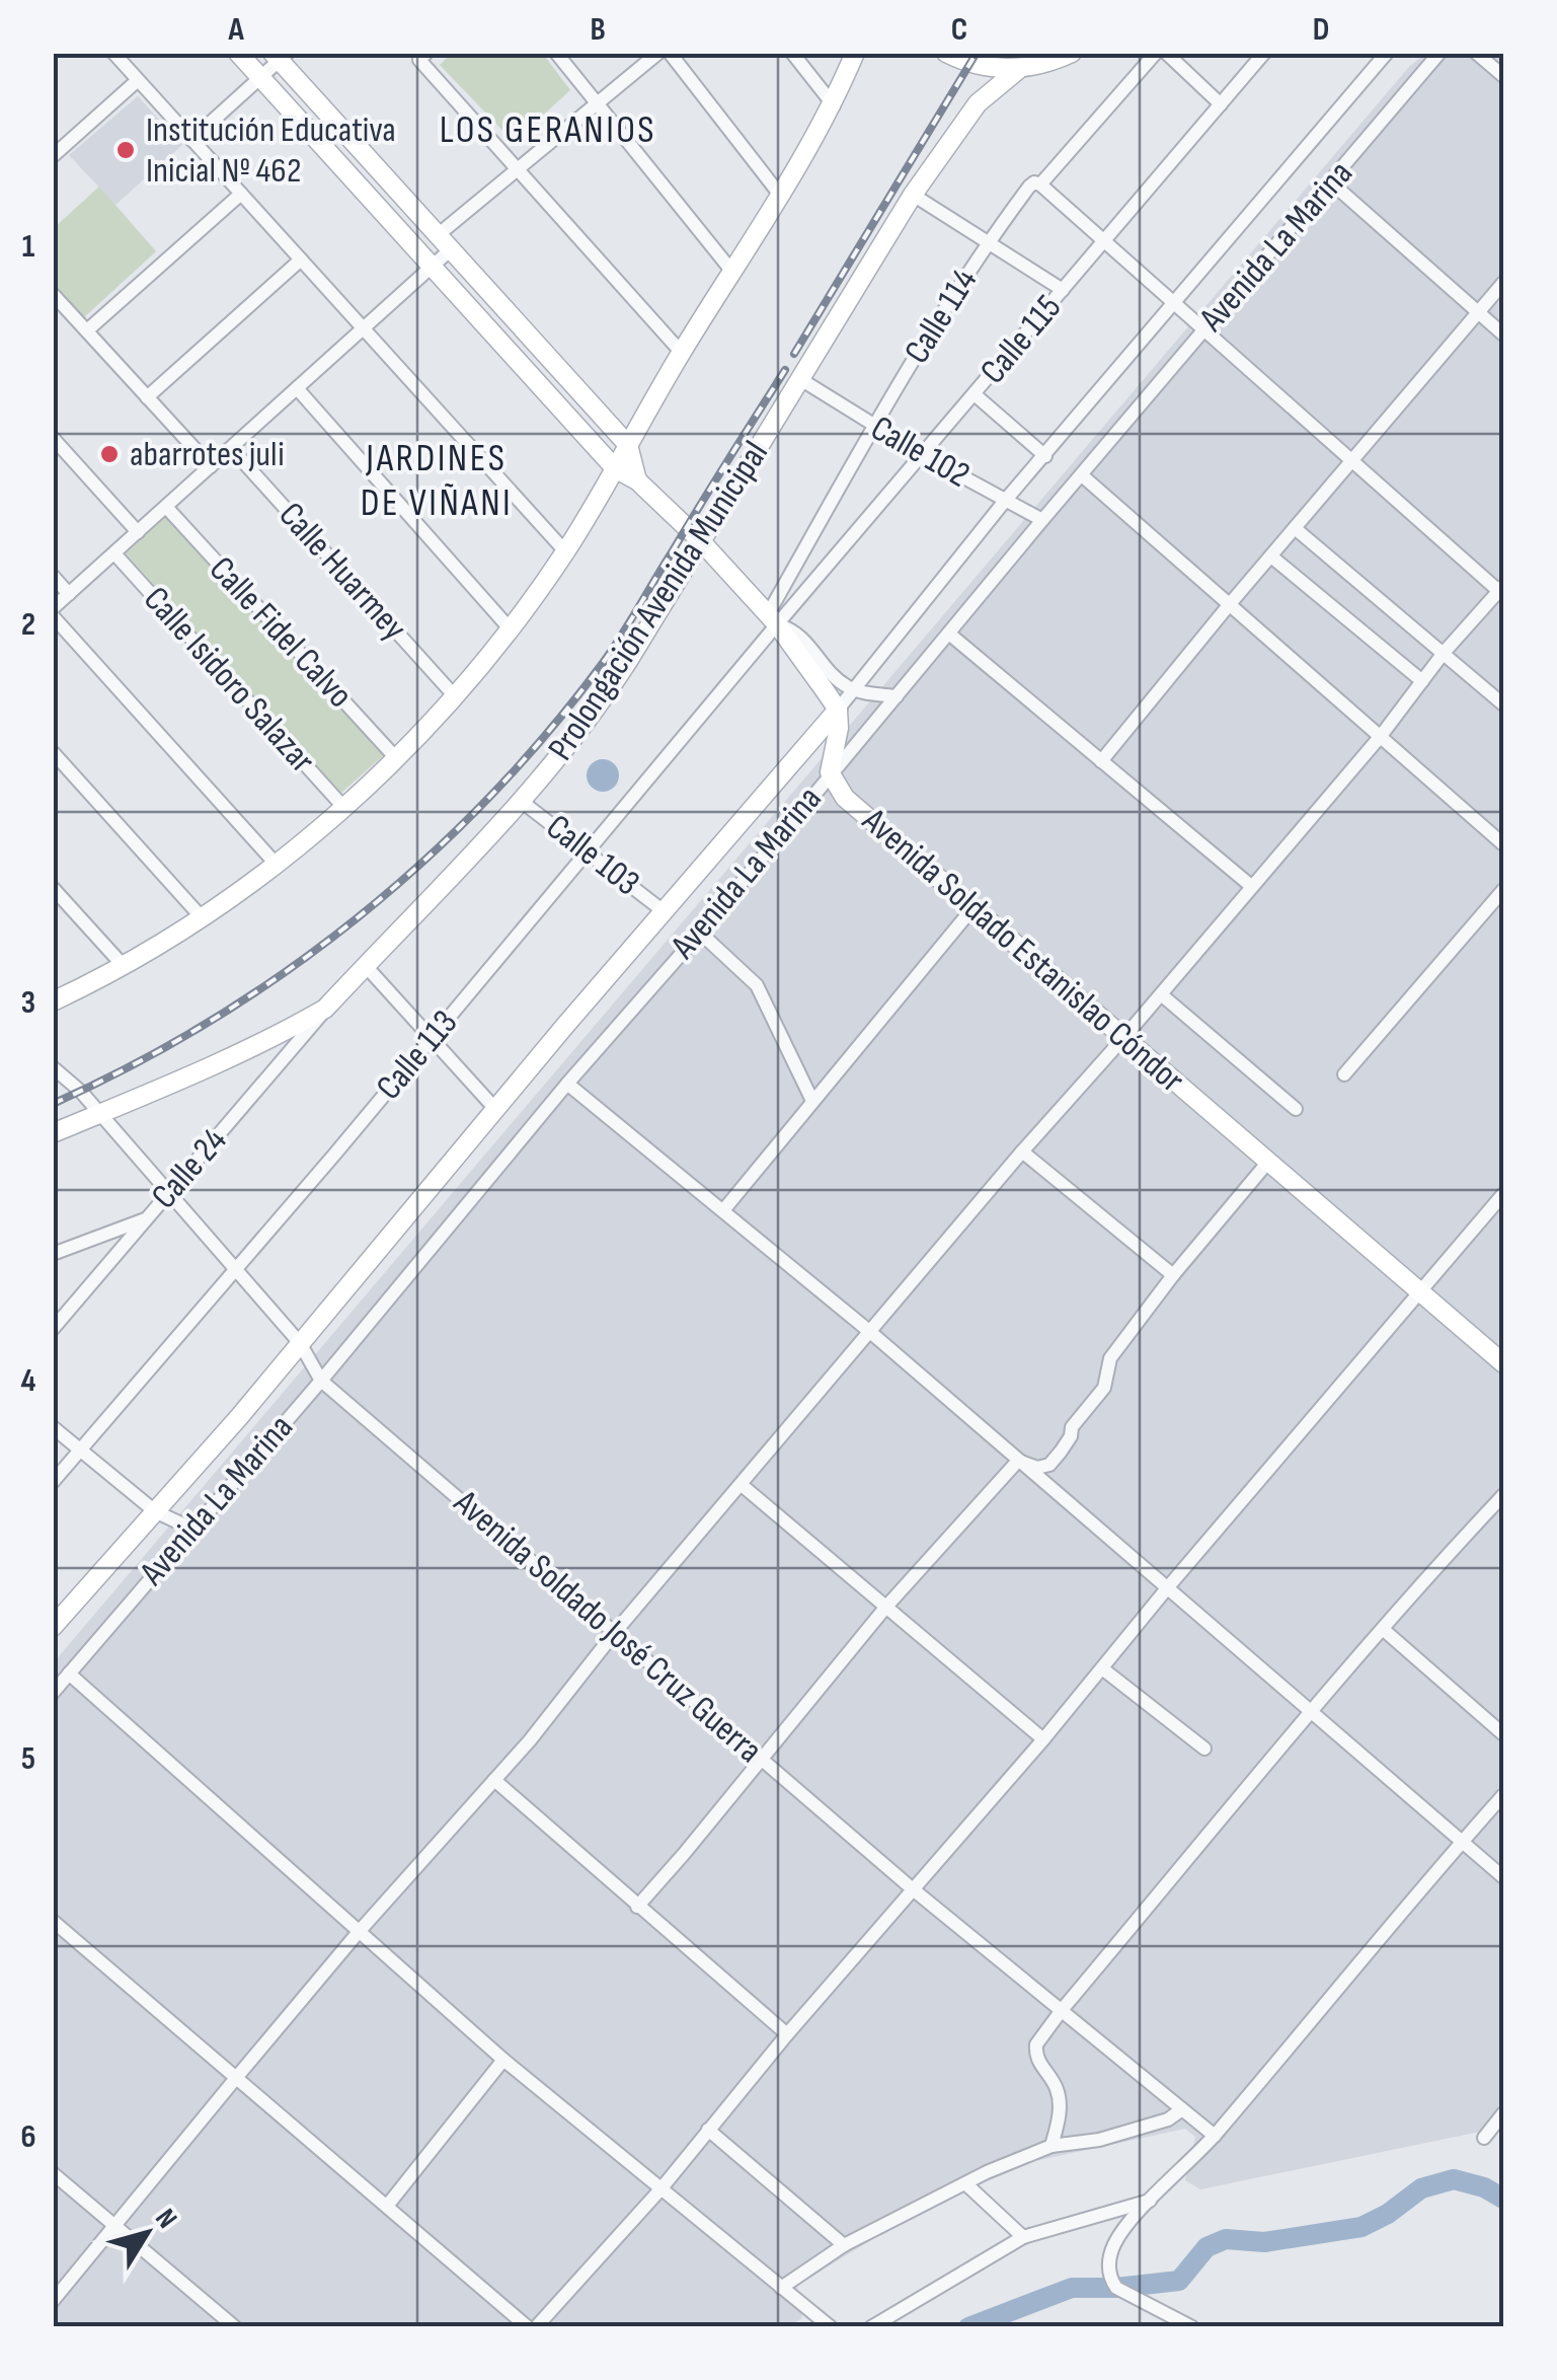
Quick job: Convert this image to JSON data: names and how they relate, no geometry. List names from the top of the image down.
{
  "streets": {
    "street": [
      "Avenida La Marina",
      "Calle 114",
      "Calle 115",
      "Calle 102",
      "Calle Huarmey",
      "Prolongación Avenida Municipal",
      "Calle Fidel Calvo",
      "Calle Isidoro Salazar",
      "Calle 103",
      "Avenida Soldado Estanislao Cóndor",
      "Calle 113",
      "Calle 24",
      "Avenida Soldado José Cruz Guerra"
    ]
  },
  "crossings": [
    ["Avenida La Marina", "Calle 102"],
    ["Avenida La Marina", "Calle 103"],
    ["Avenida La Marina", "Avenida Soldado Estanislao Cóndor"],
    ["Avenida La Marina", "Avenida Soldado José Cruz Guerra"],
    ["Calle 114", "Calle 115"],
    ["Calle 114", "Calle 102"],
    ["Calle 114", "Calle 113"],
    ["Calle 115", "Calle 102"],
    ["Calle 115", "Calle 113"],
    ["Calle 102", "Prolongación Avenida Municipal"],
    ["Prolongación Avenida Municipal", "Calle 103"],
    ["Prolongación Avenida Municipal", "Calle 24"],
    ["Prolongación Avenida Municipal", "Avenida Soldado José Cruz Guerra"],
    ["Calle 103", "Calle 113"],
    ["Calle 113", "Avenida Soldado José Cruz Guerra"],
    ["Calle 24", "Avenida Soldado José Cruz Guerra"]
  ],
  "districts": ["LOS GERANIOS", "JARDINES DE VIÑANI"],
  "places": ["Institución Educativa Inicial Nº 462", "abarrotes juli"],
  "north": "top right",
  "grid": {
    "columns": [
      "A",
      "B",
      "C",
      "D"
    ],
    "rows": [
      "1",
      "2",
      "3",
      "4",
      "5",
      "6"
    ]
  }
}
